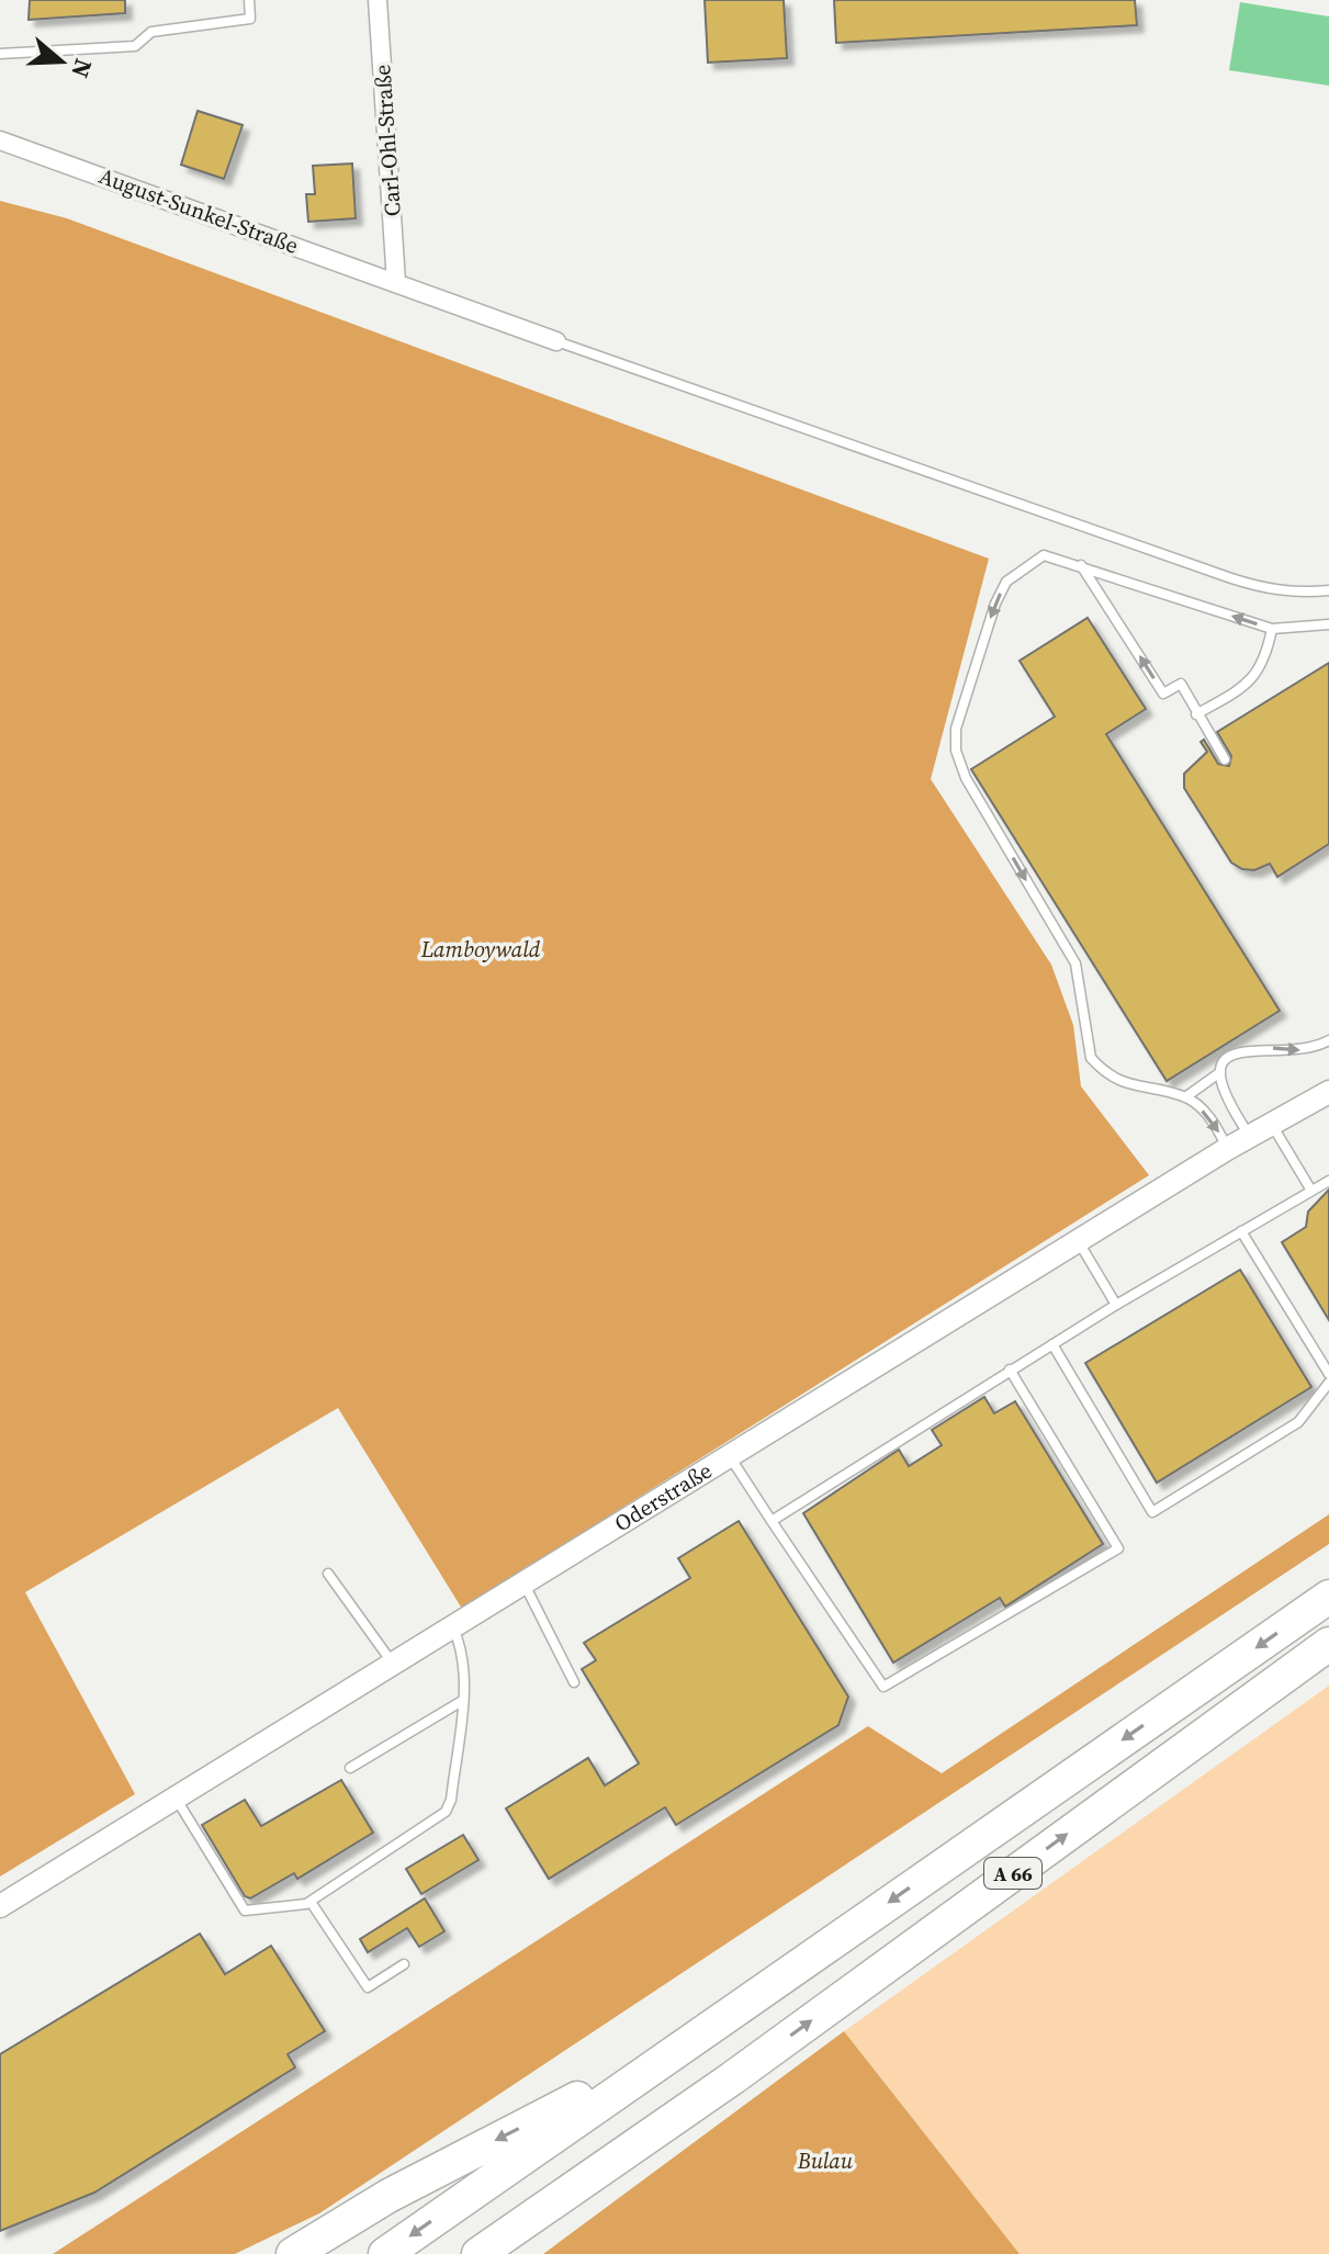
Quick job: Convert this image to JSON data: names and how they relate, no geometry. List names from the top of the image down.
{
  "streets": {
    "highway": ["A 66"],
    "street": ["Carl-Ohl-Straße", "August-Sunkel-Straße", "Oderstraße"]
  },
  "crossings": [
    ["Carl-Ohl-Straße", "August-Sunkel-Straße"]
  ],
  "parks": ["Lamboywald", "Bulau"],
  "north": "right"
}
